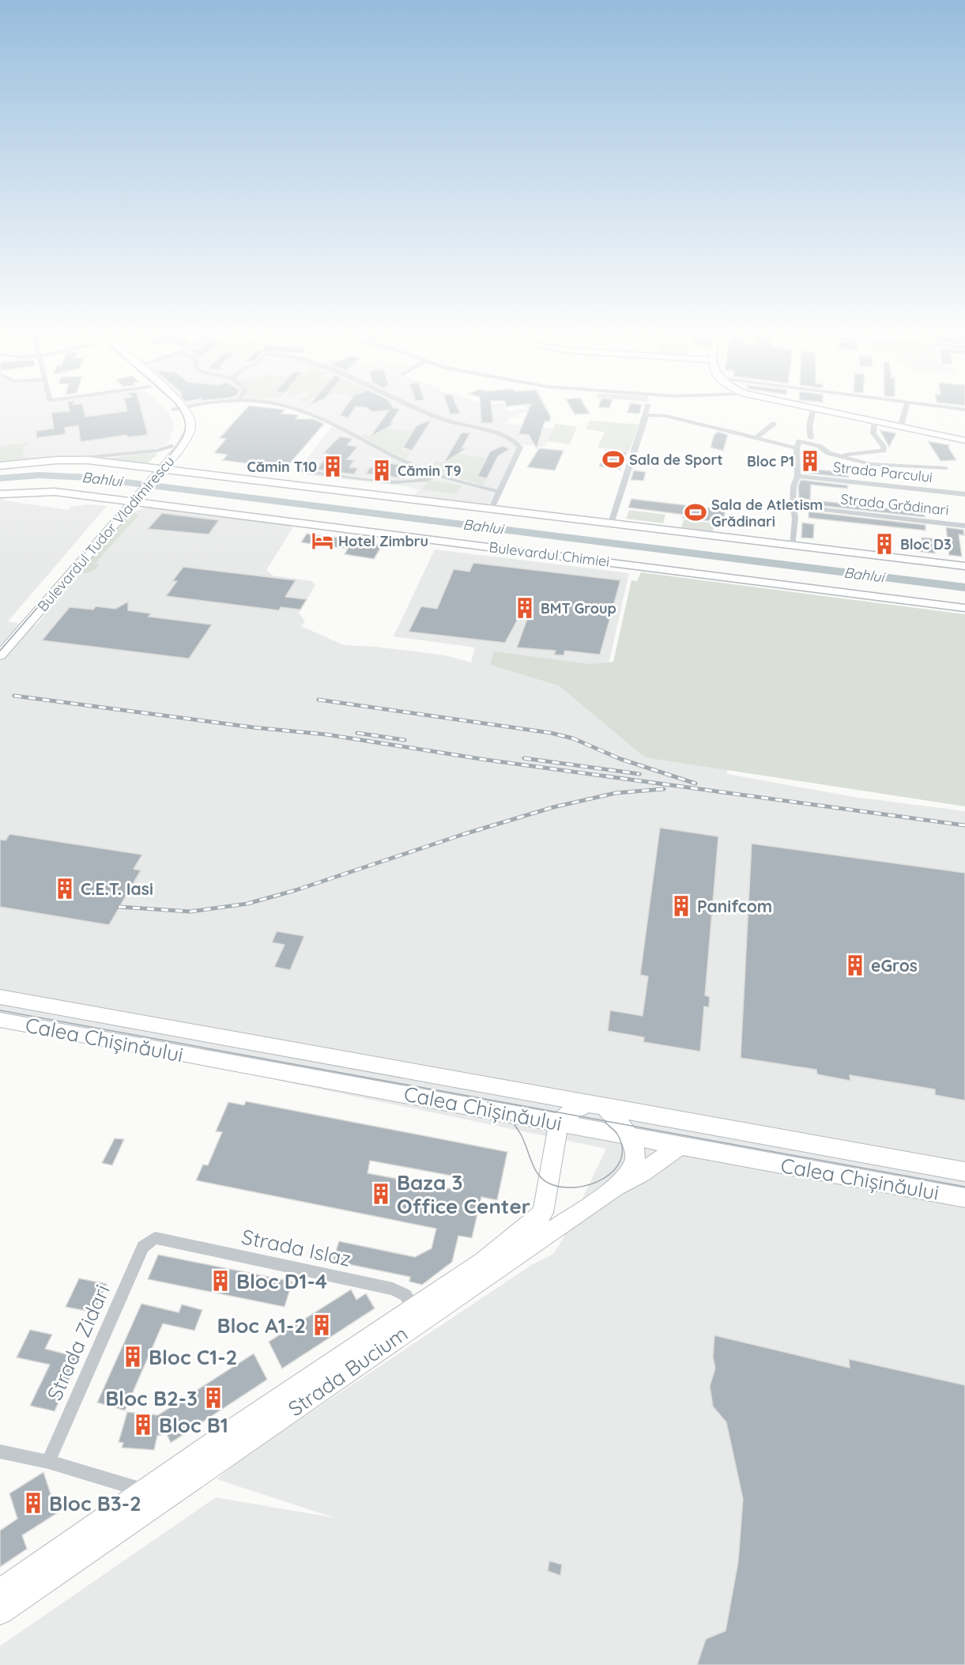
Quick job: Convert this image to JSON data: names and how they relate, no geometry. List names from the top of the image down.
{
  "streets": {
    "main road": [
      "Bulevardul Tudor Vladimirescu",
      "Bulevardul Chimiei",
      "Calea Chișinăului",
      "Strada Bucium"
    ],
    "street": [
      "Strada Parcului",
      "Strada Grădinari",
      "Strada Islaz",
      "Strada Zidari"
    ]
  },
  "crossings": [
    ["Bulevardul Tudor Vladimirescu", "Bulevardul Chimiei"],
    ["Calea Chișinăului", "Strada Bucium"],
    ["Strada Islaz", "Strada Zidari"],
    ["Strada Islaz", "Strada Bucium"]
  ],
  "water": ["Bahlui"],
  "places": {
    "sports": ["Sala de Sport", "Sala de Atletism Grădinari"],
    "building": [
      "Bloc P1",
      "Cămin T10",
      "Cămin T9",
      "Bloc D3",
      "BMT Group",
      "C.E.T. Iasi",
      "Panifcom",
      "eGros",
      "Baza 3 Office Center",
      "Bloc D1-4",
      "Bloc A1-2",
      "Bloc C1-2",
      "Bloc B2-3",
      "Bloc B1",
      "Bloc B3-2"
    ],
    "hotel": ["Hotel Zimbru"]
  }
}
